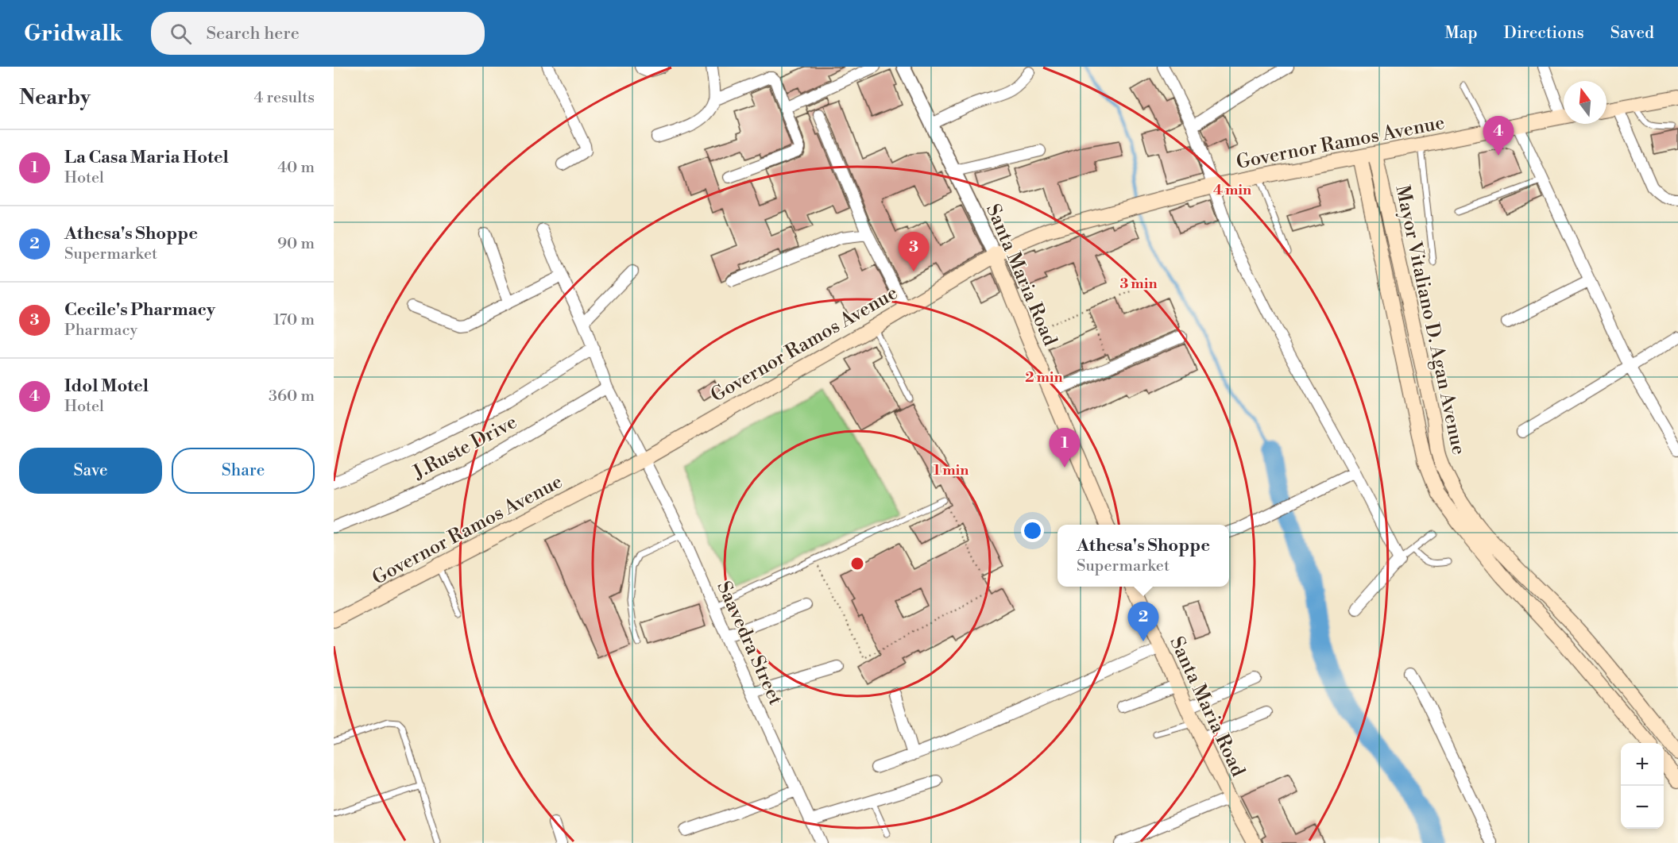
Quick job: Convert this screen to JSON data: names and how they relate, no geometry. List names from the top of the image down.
{
  "streets": {
    "main road": ["Governor Ramos Avenue", "Santa Maria Road", "Mayor Vitaliano D. Agan Avenue"],
    "street": ["J.Ruste Drive", "Saavedra Street"]
  },
  "crossings": [
    ["Governor Ramos Avenue", "Santa Maria Road"],
    ["Governor Ramos Avenue", "Mayor Vitaliano D. Agan Avenue"],
    ["Governor Ramos Avenue", "Saavedra Street"],
    ["J.Ruste Drive", "Saavedra Street"]
  ],
  "north": "top",
  "page": {
    "header": "Gridwalk",
    "search": "Search here",
    "nav": ["Map", "Directions", "Saved"],
    "heading": ["Nearby", "4 results"],
    "pins": [
      "4",
      "3",
      "1",
      "2"
    ],
    "list": [
      {
        "mark": "1",
        "name": "La Casa Maria Hotel",
        "note": "Hotel",
        "value": "40 m"
      },
      {
        "mark": "2",
        "name": "Athesa's Shoppe",
        "note": "Supermarket",
        "value": "90 m"
      },
      {
        "mark": "3",
        "name": "Cecile's Pharmacy",
        "note": "Pharmacy",
        "value": "170 m"
      },
      {
        "mark": "4",
        "name": "Idol Motel",
        "note": "Hotel",
        "value": "360 m"
      }
    ],
    "buttons": ["Save", "Share"],
    "popup": ["Athesa's Shoppe", "Supermarket"],
    "map_buttons": ["+", "−"]
  },
  "rings": [
    "4 min",
    "3 min",
    "2 min",
    "1 min"
  ]
}
